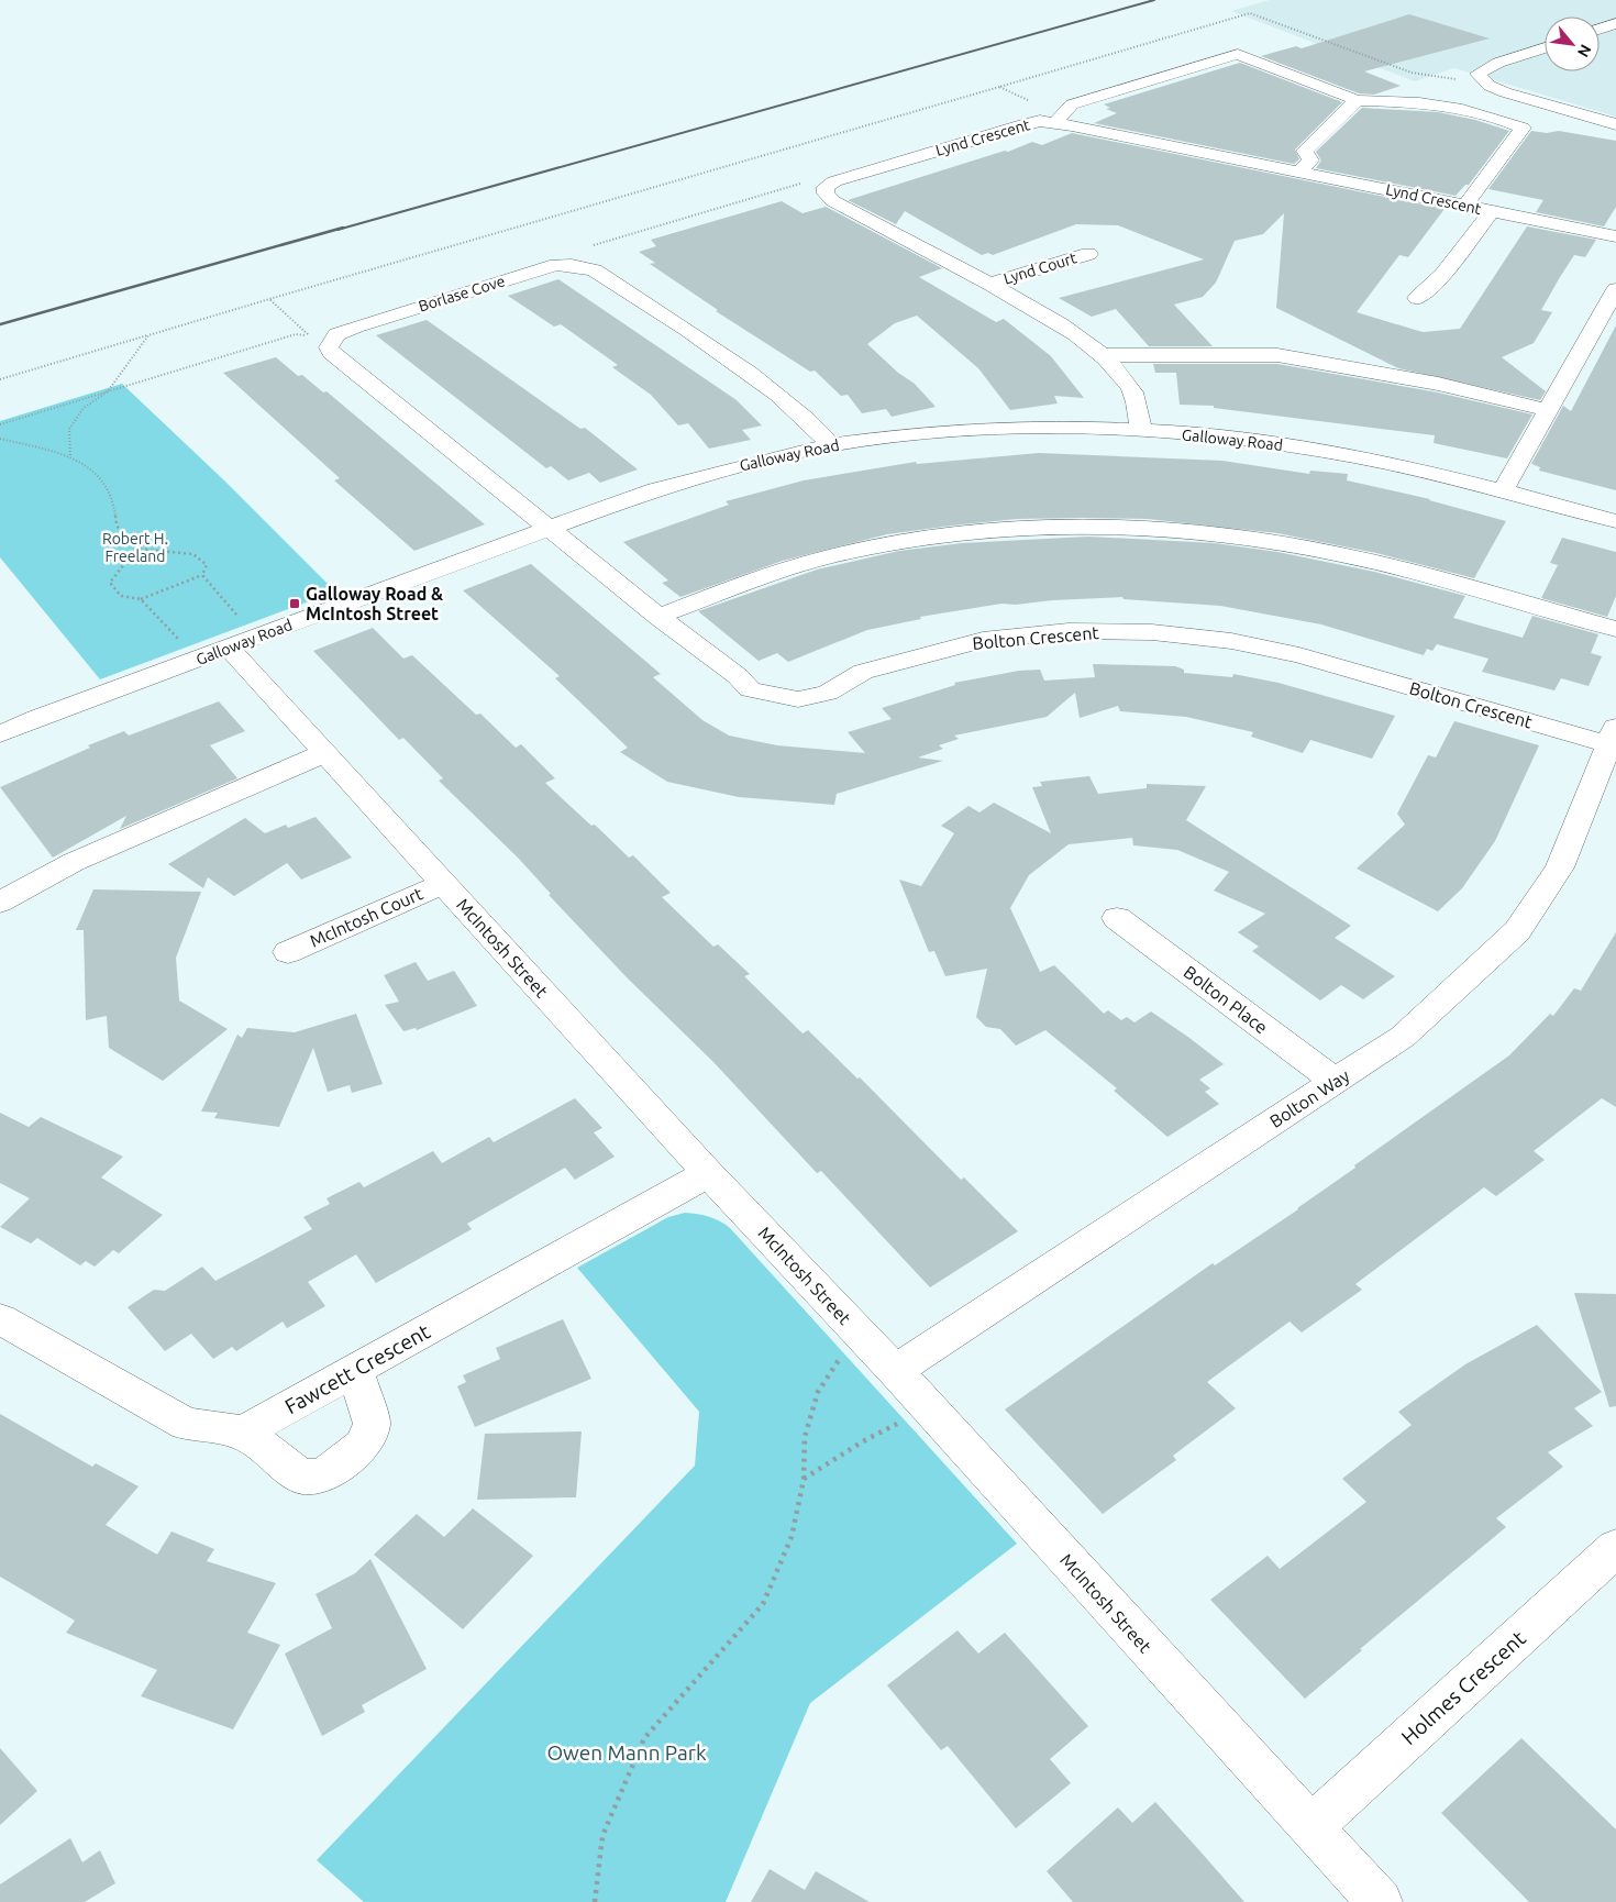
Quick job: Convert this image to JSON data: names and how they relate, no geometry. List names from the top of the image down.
{
  "streets": {
    "street": [
      "Lynd Crescent",
      "Lynd Court",
      "Borlase Cove",
      "Galloway Road",
      "Bolton Crescent",
      "McIntosh Court",
      "McIntosh Street",
      "Bolton Place",
      "Bolton Way",
      "Fawcett Crescent",
      "Holmes Crescent"
    ]
  },
  "crossings": [
    ["Lynd Crescent", "Lynd Court"],
    ["Lynd Crescent", "Galloway Road"],
    ["Borlase Cove", "Galloway Road"],
    ["Borlase Cove", "Bolton Crescent"],
    ["Galloway Road", "Bolton Crescent"],
    ["Galloway Road", "McIntosh Street"],
    ["Bolton Crescent", "Bolton Way"],
    ["McIntosh Court", "McIntosh Street"],
    ["McIntosh Street", "Bolton Way"],
    ["McIntosh Street", "Fawcett Crescent"],
    ["McIntosh Street", "Holmes Crescent"],
    ["Bolton Place", "Bolton Way"]
  ],
  "parks": ["Robert H. Freeland", "Owen Mann Park"],
  "places": {
    "transit": ["Galloway Road & McIntosh Street"]
  },
  "north": "bottom right"
}
